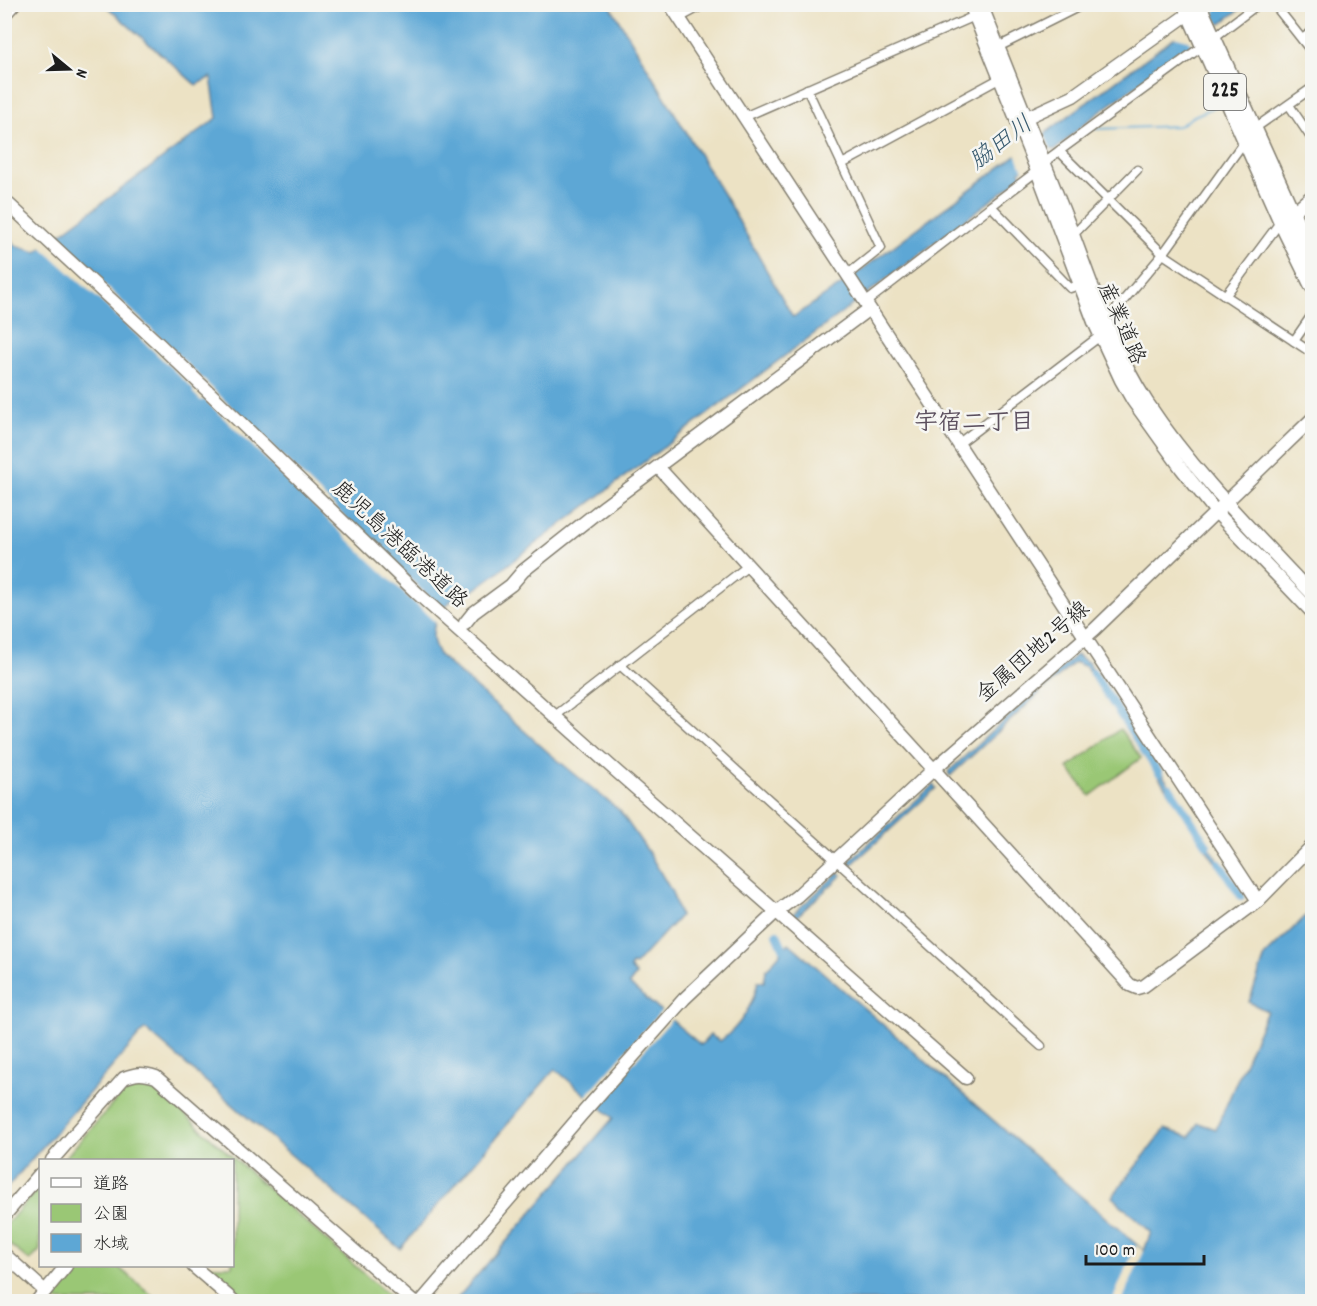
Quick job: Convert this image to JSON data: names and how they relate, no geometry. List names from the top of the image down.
{
  "streets": {
    "highway": ["225"],
    "street": ["産業道路", "鹿児島港臨港道路", "金属団地2号線"]
  },
  "crossings": [
    ["産業道路", "金属団地2号線"],
    ["鹿児島港臨港道路", "金属団地2号線"]
  ],
  "districts": ["宇宿二丁目"],
  "water": ["脇田川"],
  "legend": ["道路", "公園", "水域"],
  "scale_bar": "100 m",
  "north": "right"
}
